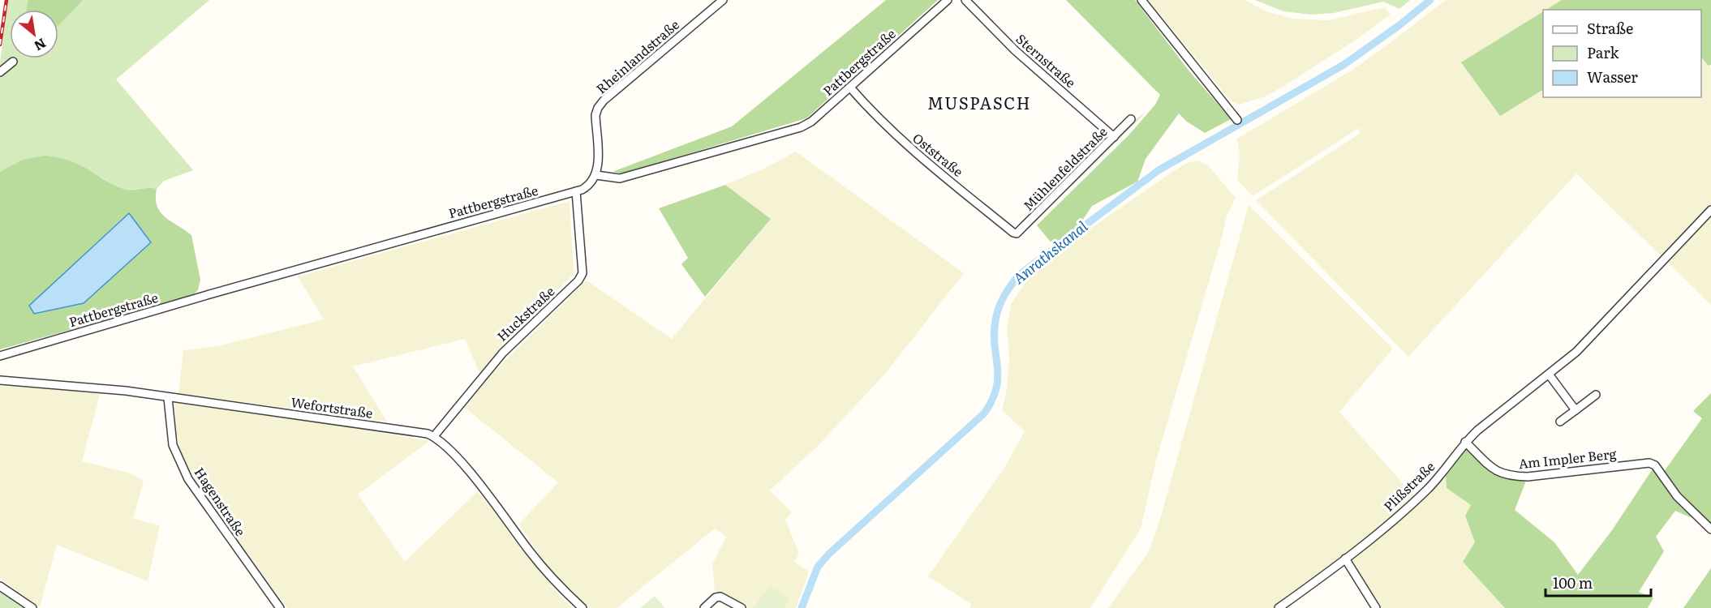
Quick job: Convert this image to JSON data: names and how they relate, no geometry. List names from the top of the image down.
{
  "streets": {
    "street": [
      "Rheinlandstraße",
      "Sternstraße",
      "Pattbergstraße",
      "Oststraße",
      "Mühlenfeldstraße",
      "Huckstraße",
      "Wefortstraße",
      "Am Impler Berg",
      "Plißstraße",
      "Hagenstraße"
    ]
  },
  "crossings": [
    ["Rheinlandstraße", "Pattbergstraße"],
    ["Sternstraße", "Mühlenfeldstraße"],
    ["Pattbergstraße", "Oststraße"],
    ["Pattbergstraße", "Huckstraße"],
    ["Oststraße", "Mühlenfeldstraße"],
    ["Huckstraße", "Wefortstraße"],
    ["Wefortstraße", "Hagenstraße"],
    ["Am Impler Berg", "Plißstraße"]
  ],
  "districts": ["MUSPASCH"],
  "water": ["Anrathskanal"],
  "legend": ["Straße", "Park", "Wasser"],
  "scale_bar": "100 m",
  "north": "bottom right"
}
